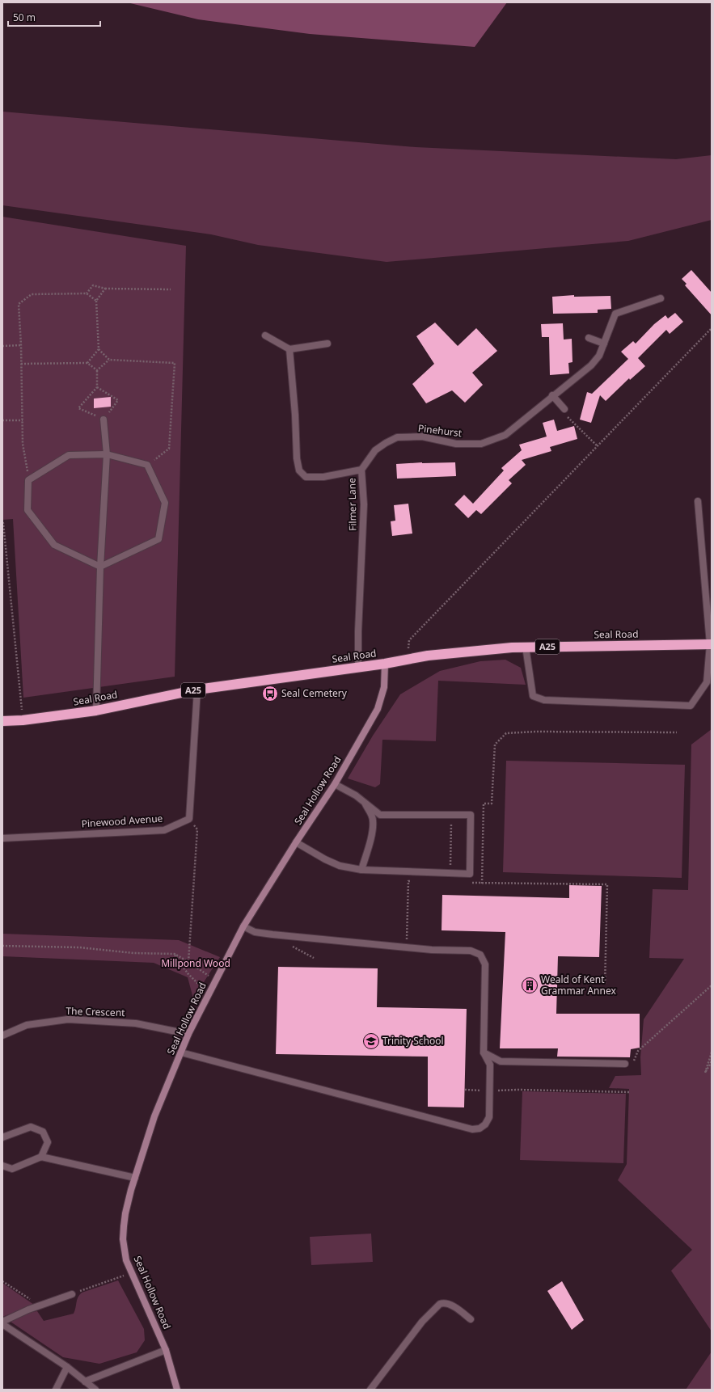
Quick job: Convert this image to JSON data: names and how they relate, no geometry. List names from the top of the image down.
{
  "streets": {
    "highway": ["Seal Road", "A25"],
    "main road": ["Seal Hollow Road"],
    "street": [
      "Pinehurst",
      "Filmer Lane",
      "Pinewood Avenue",
      "The Crescent"
    ]
  },
  "crossings": [
    ["Pinehurst", "Filmer Lane"],
    ["Filmer Lane", "Seal Road"],
    ["Seal Road", "Seal Hollow Road"],
    ["Seal Hollow Road", "The Crescent"]
  ],
  "parks": ["Millpond Wood"],
  "places": {
    "bus stop": ["Seal Cemetery"],
    "building": ["Weald of Kent Grammar Annex"],
    "school or university": ["Trinity School"]
  },
  "scale_bar": "50 m"
}
